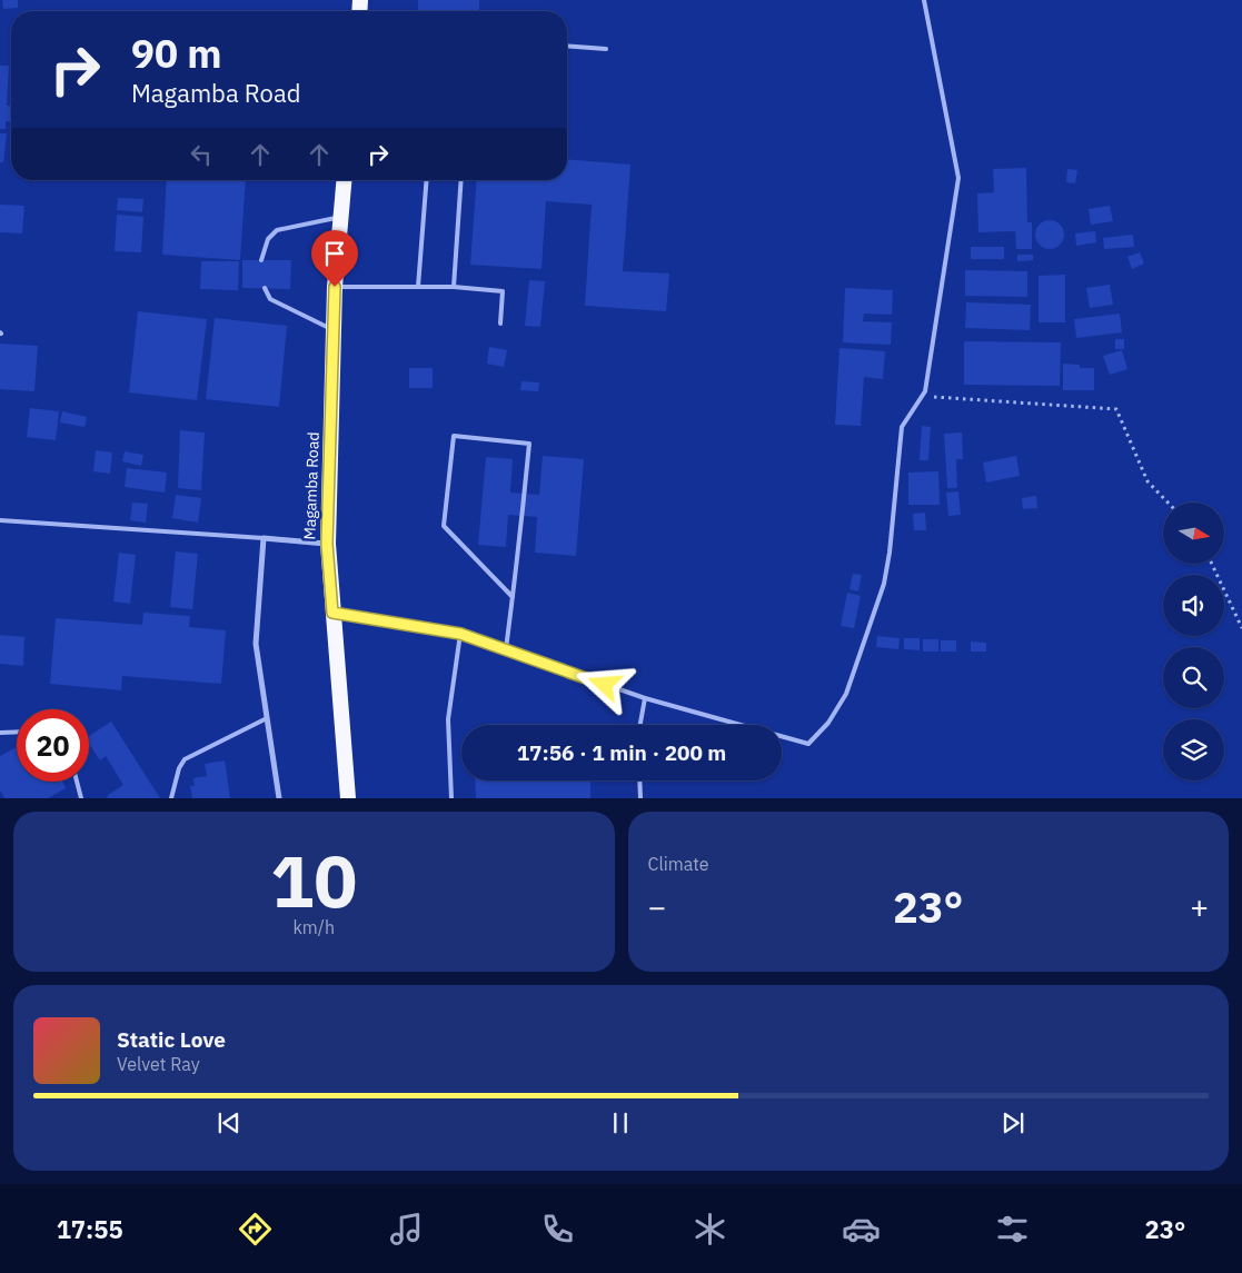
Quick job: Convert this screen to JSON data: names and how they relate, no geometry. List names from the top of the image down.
{
  "streets": {
    "highway": ["Magamba Road"]
  },
  "north": "right",
  "page": {
    "turn": ["90 m", "Magamba Road"],
    "limit": "20",
    "trip": "17:56 · 1 min · 200 m",
    "tile": [
      ["10", "km/h"],
      "Climate"
    ],
    "heat": ["−", "23°", "+"],
    "song": ["Static Love", "Velvet Ray"],
    "tabs": ["17:55", "23°"]
  }
}
